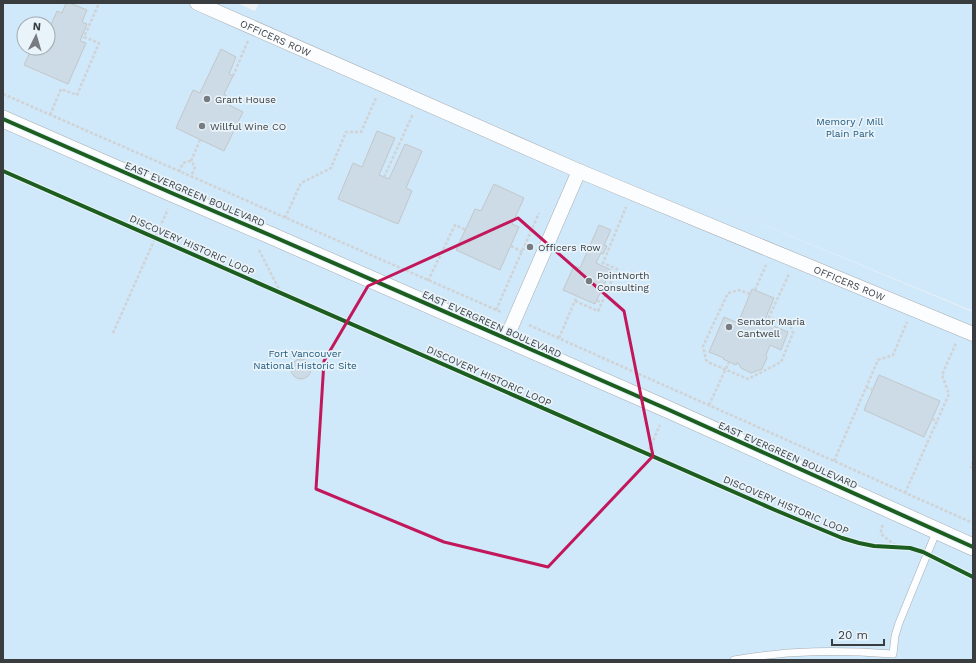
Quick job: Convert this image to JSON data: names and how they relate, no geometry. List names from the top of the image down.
{
  "streets": {
    "street": ["OFFICERS ROW", "EAST EVERGREEN BOULEVARD"],
    "cycle path": ["DISCOVERY HISTORIC LOOP"]
  },
  "parks": ["Memory / Mill Plain Park", "Fort Vancouver National Historic Site"],
  "places": [
    "Grant House",
    "Willful Wine CO",
    "Officers Row",
    "PointNorth Consulting",
    "Senator Maria Cantwell"
  ],
  "scale_bar": "20 m",
  "north": "top"
}
